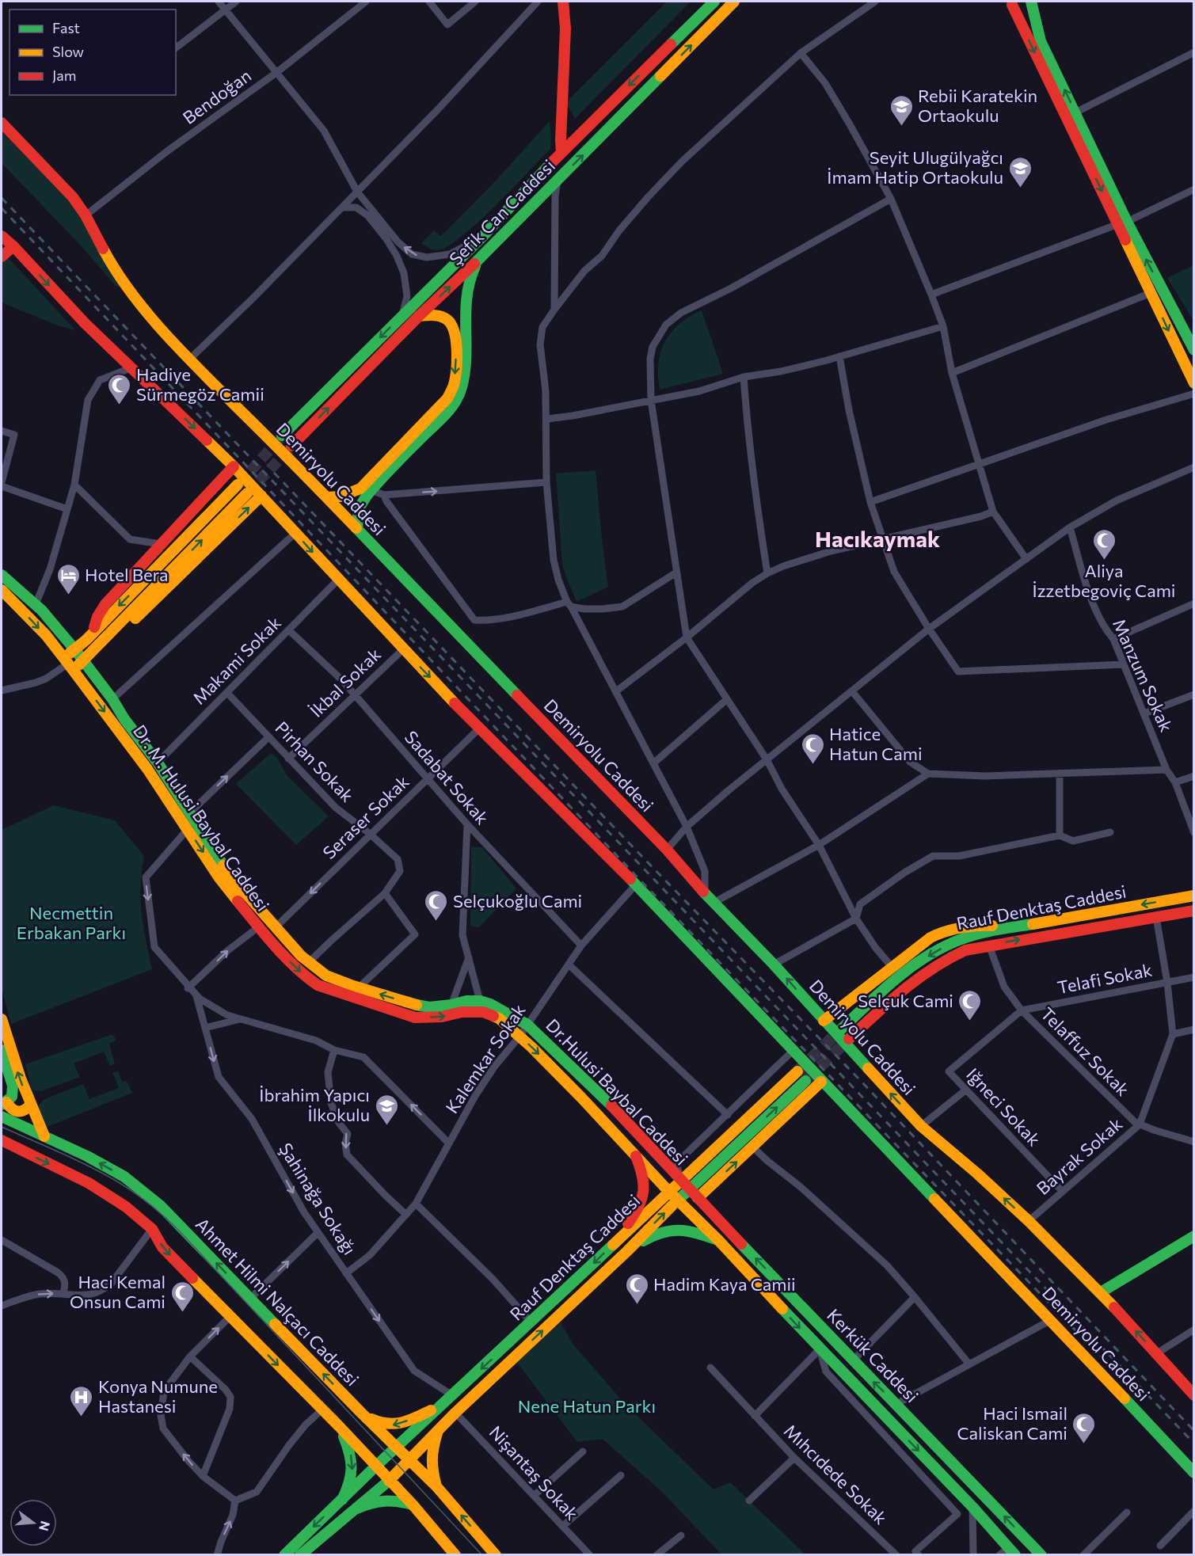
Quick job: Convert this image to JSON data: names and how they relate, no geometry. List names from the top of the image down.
{
  "streets": {
    "main road": [
      "Şefik Can Caddesi",
      "Demiryolu Caddesi",
      "Dr. M. Hulusi Baybal Caddesi",
      "Rauf Denktaş Caddesi",
      "Dr.Hulusi Baybal Caddesi",
      "Ahmet Hilmi Nalçacı Caddesi",
      "Kerkük Caddesi"
    ],
    "street": [
      "Bendoğan",
      "Makami Sokak",
      "Manzum Sokak",
      "İkbal Sokak",
      "Pirhan Sokak",
      "Sadabat Sokak",
      "Seraser Sokak",
      "Telafi Sokak",
      "Telaffuz Sokak",
      "Kalemkar Sokak",
      "Iğneci Sokak",
      "Bayrak Sokak",
      "Şahinağa Sokağı",
      "Nişantaş Sokak",
      "Mıhcıdede Sokak"
    ]
  },
  "crossings": [
    ["Bendoğan", "Demiryolu Caddesi"],
    ["Demiryolu Caddesi", "Makami Sokak"],
    ["Demiryolu Caddesi", "İkbal Sokak"],
    ["Demiryolu Caddesi", "Seraser Sokak"],
    ["Demiryolu Caddesi", "Kalemkar Sokak"],
    ["Demiryolu Caddesi", "Bayrak Sokak"],
    ["Makami Sokak", "Pirhan Sokak"],
    ["Makami Sokak", "Sadabat Sokak"],
    ["Makami Sokak", "Dr. M. Hulusi Baybal Caddesi"],
    ["İkbal Sokak", "Pirhan Sokak"],
    ["İkbal Sokak", "Sadabat Sokak"],
    ["Pirhan Sokak", "Seraser Sokak"],
    ["Pirhan Sokak", "Dr. M. Hulusi Baybal Caddesi"],
    ["Sadabat Sokak", "Seraser Sokak"],
    ["Sadabat Sokak", "Kalemkar Sokak"],
    ["Seraser Sokak", "Dr. M. Hulusi Baybal Caddesi"],
    ["Dr. M. Hulusi Baybal Caddesi", "Dr.Hulusi Baybal Caddesi"],
    ["Rauf Denktaş Caddesi", "Telaffuz Sokak"],
    ["Rauf Denktaş Caddesi", "Dr.Hulusi Baybal Caddesi"],
    ["Rauf Denktaş Caddesi", "Bayrak Sokak"],
    ["Rauf Denktaş Caddesi", "Şahinağa Sokağı"],
    ["Rauf Denktaş Caddesi", "Ahmet Hilmi Nalçacı Caddesi"],
    ["Rauf Denktaş Caddesi", "Kerkük Caddesi"],
    ["Rauf Denktaş Caddesi", "Nişantaş Sokak"],
    ["Telafi Sokak", "Telaffuz Sokak"],
    ["Telafi Sokak", "Iğneci Sokak"],
    ["Telafi Sokak", "Bayrak Sokak"],
    ["Telaffuz Sokak", "Iğneci Sokak"],
    ["Telaffuz Sokak", "Bayrak Sokak"],
    ["Kalemkar Sokak", "Dr.Hulusi Baybal Caddesi"],
    ["Kalemkar Sokak", "Şahinağa Sokağı"],
    ["Dr.Hulusi Baybal Caddesi", "Kerkük Caddesi"],
    ["Iğneci Sokak", "Bayrak Sokak"]
  ],
  "one_way": ["Seraser Sokak", "Şahinağa Sokağı"],
  "districts": ["Hacıkaymak"],
  "parks": ["Necmettin Erbakan Parkı", "Nene Hatun Parkı"],
  "places": {
    "school or university": ["Rebii Karatekin Ortaokulu", "Seyit Ulugülyağcı İmam Hatip Ortaokulu", "İbrahim Yapıcı İlkokulu"],
    "mosque": [
      "Hadiye Sürmegöz Camii",
      "Aliya İzzetbegoviç Cami",
      "Hatice Hatun Cami",
      "Selçukoğlu Cami",
      "Selçuk Cami",
      "Hadim Kaya Camii",
      "Haci Kemal Onsun Cami",
      "Haci Ismail Caliskan Cami"
    ],
    "hotel": ["Hotel Bera"],
    "hospital": ["Konya Numune Hastanesi"]
  },
  "legend": ["Fast", "Slow", "Jam"],
  "north": "right"
}
